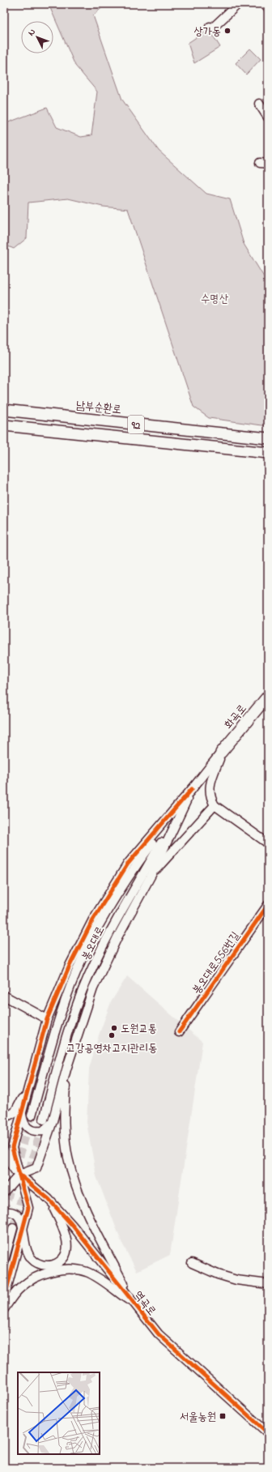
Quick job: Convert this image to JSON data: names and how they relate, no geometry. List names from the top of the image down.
{
  "streets": {
    "main road": ["남부순환로", "92", "화곡로"],
    "street": ["봉오대로", "봉오대로556번길", "역곡로"]
  },
  "crossings": [
    ["화곡로", "봉오대로"]
  ],
  "parks": ["수명산"],
  "places": {
    "other": ["상가동", "도원교통", "고강공영차고지관리동"],
    "transit": ["서울농원"]
  },
  "north": "top left"
}
